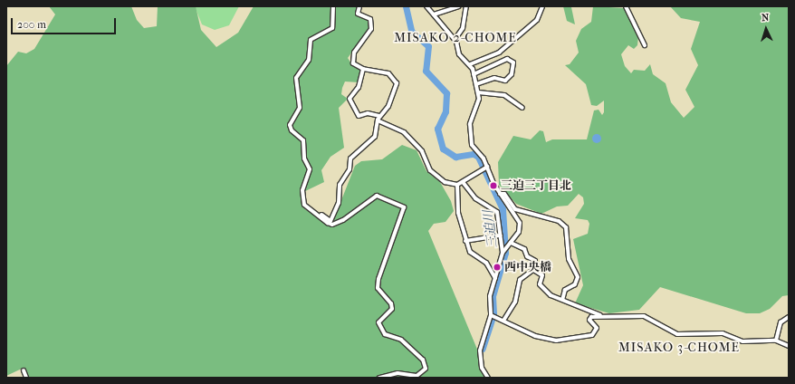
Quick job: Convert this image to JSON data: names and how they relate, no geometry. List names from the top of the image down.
{
  "districts": ["MISAKO 2-CHOME", "MISAKO 3-CHOME"],
  "water": ["三迫川"],
  "places": ["三迫三丁目北", "西中央橋"],
  "scale_bar": "200 m",
  "north": "top"
}
